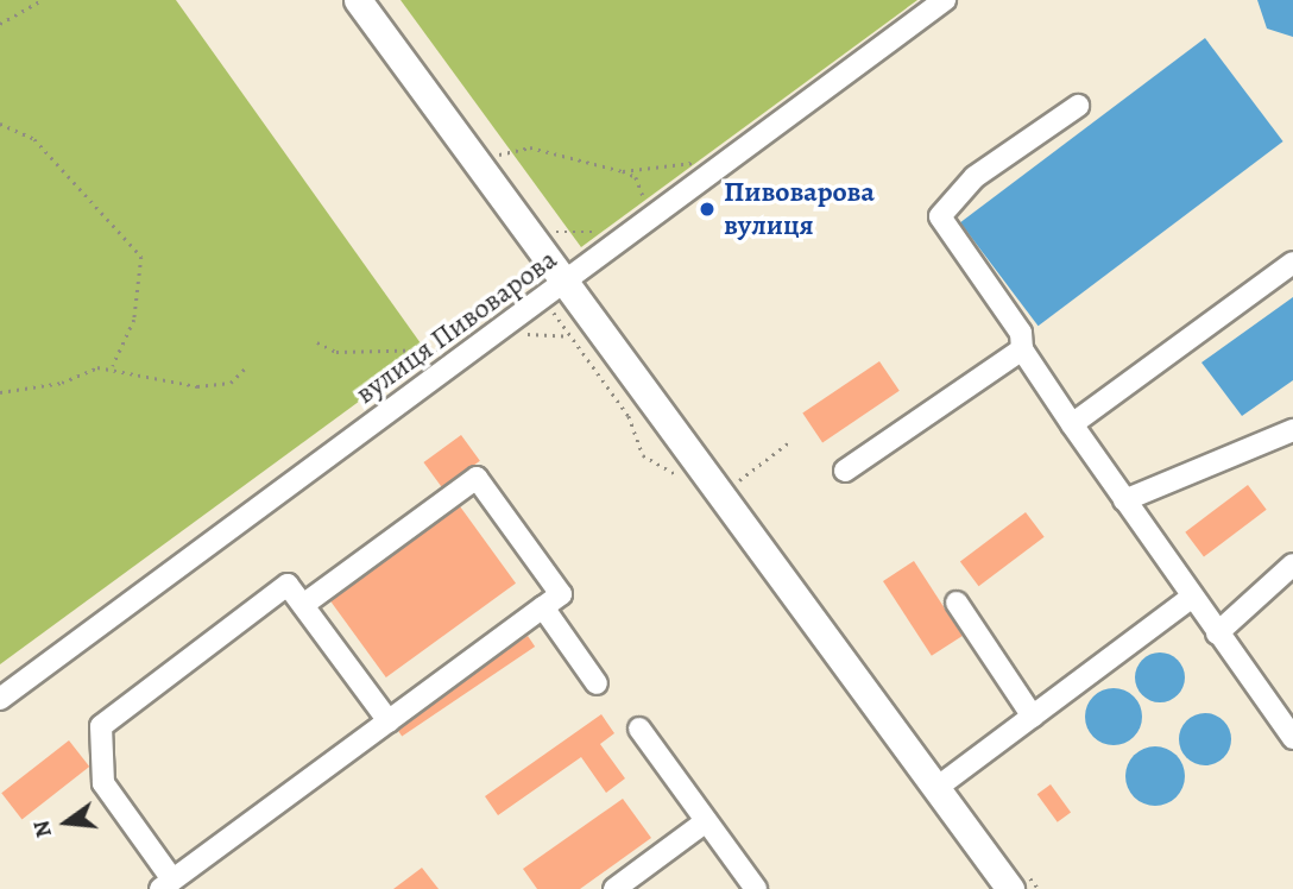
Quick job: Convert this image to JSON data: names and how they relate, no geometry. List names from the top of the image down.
{
  "streets": {
    "street": ["вулиця Пивоварова"]
  },
  "places": ["Пивоварова вулиця"],
  "north": "left"
}
